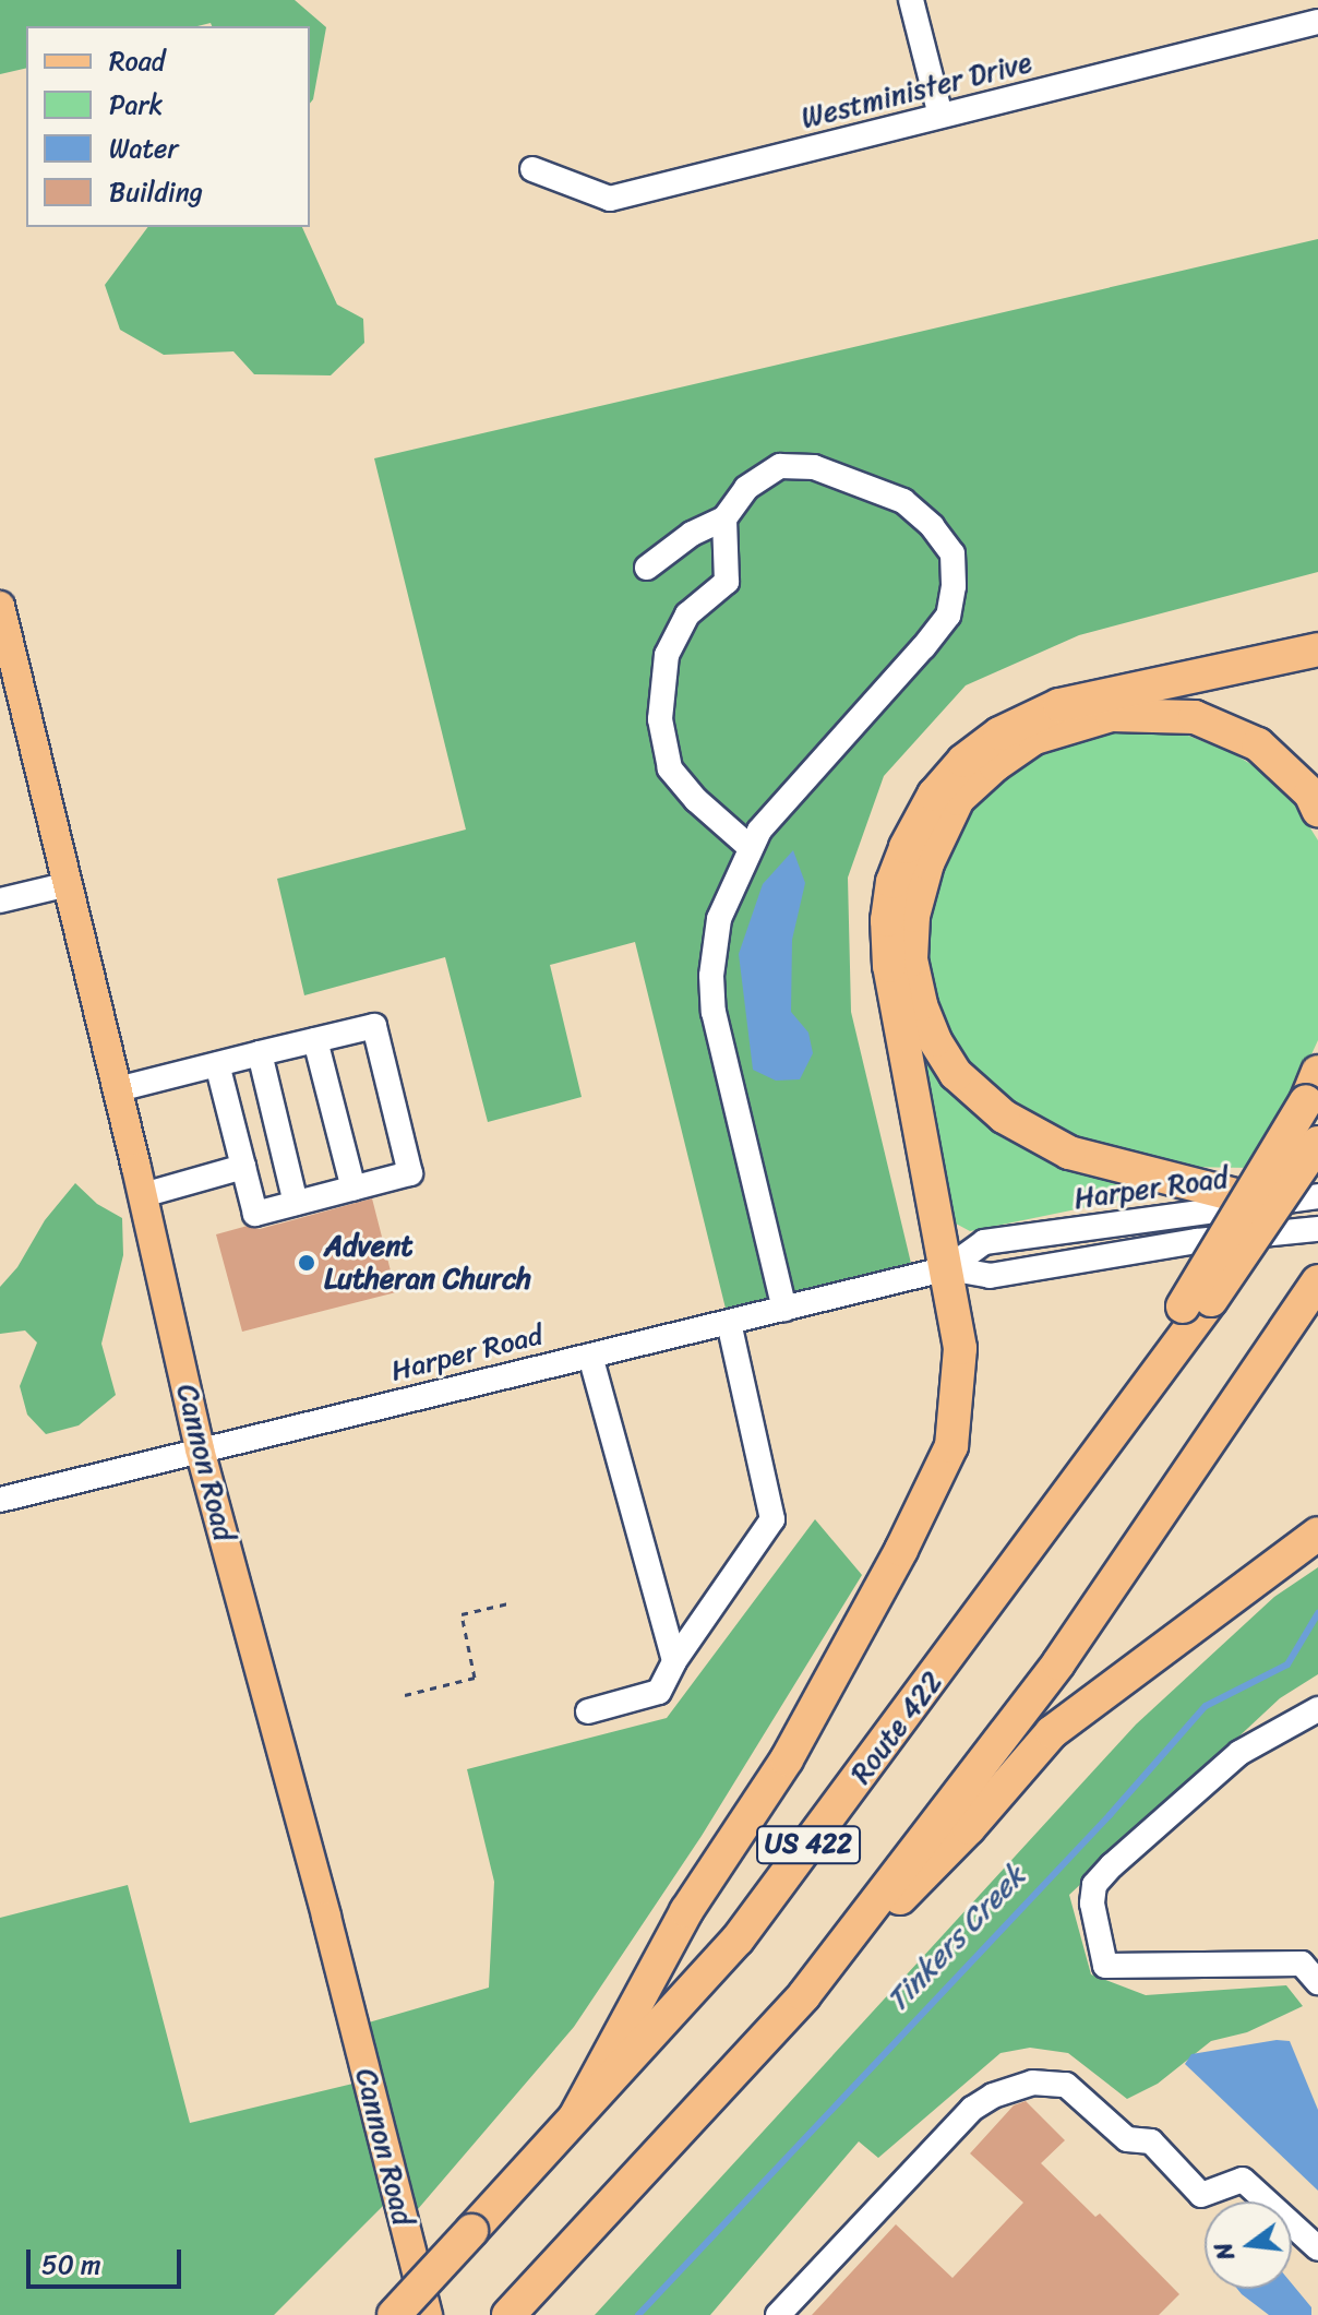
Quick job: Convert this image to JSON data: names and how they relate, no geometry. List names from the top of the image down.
{
  "streets": {
    "highway": ["Route 422", "US 422"],
    "main road": ["Cannon Road"],
    "street": ["Westminister Drive", "Harper Road"]
  },
  "crossings": [
    ["Harper Road", "Cannon Road"]
  ],
  "water": ["Tinkers Creek"],
  "places": ["Advent Lutheran Church"],
  "legend": [
    "Road",
    "Park",
    "Water",
    "Building"
  ],
  "scale_bar": "50 m",
  "north": "left"
}
